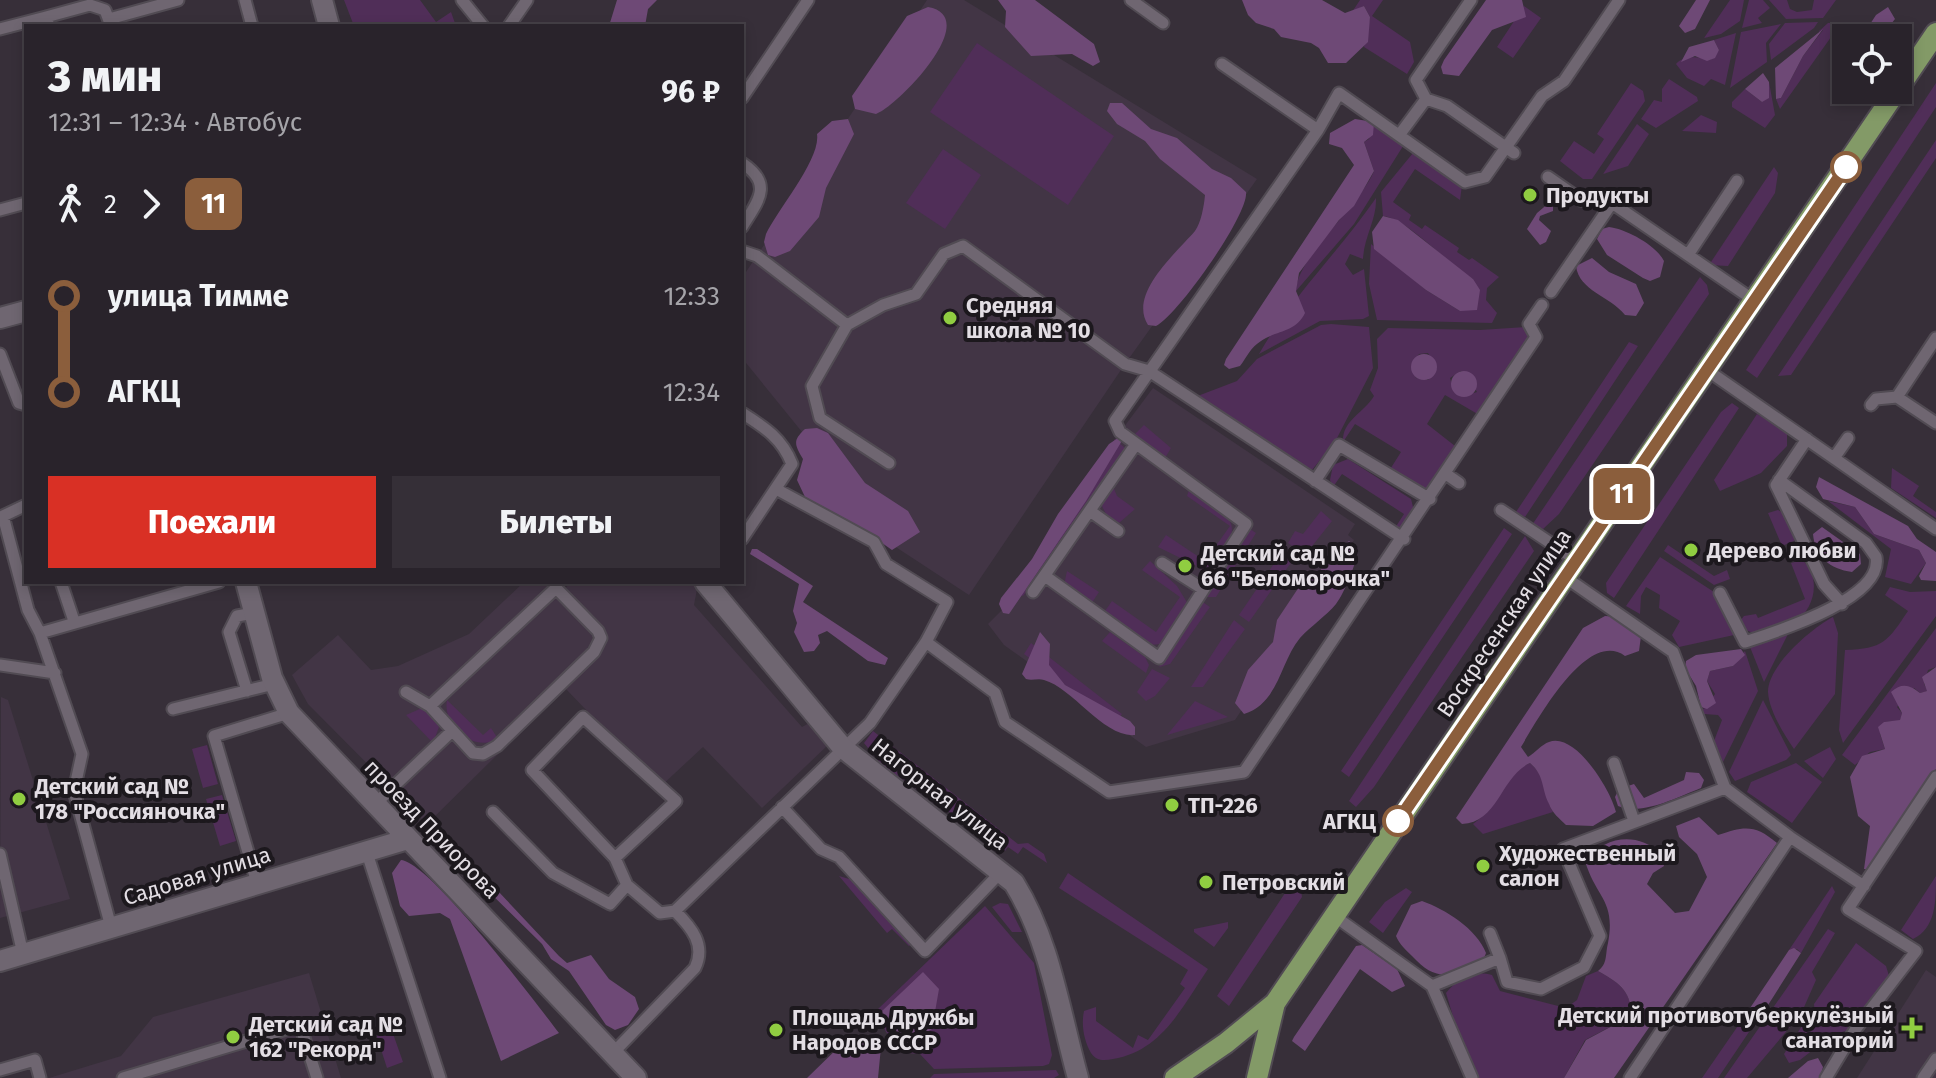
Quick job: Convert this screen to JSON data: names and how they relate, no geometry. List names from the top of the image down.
{
  "streets": {
    "main road": ["Воскресенская улица"],
    "street": ["Нагорная улица", "проезд Приорова", "Садовая улица"]
  },
  "crossings": [
    ["проезд Приорова", "Садовая улица"]
  ],
  "places": {
    "other": [
      "Продукты",
      "Средняя школа № 10",
      "Дерево любви",
      "Детский сад № 66 \"Беломорочка\"",
      "Детский сад № 178 \"Россияночка\"",
      "ТП-226",
      "АГКЦ",
      "Художественный салон",
      "Петровский",
      "Площадь Дружбы Народов СССР",
      "Детский сад № 162 \"Рекорд\""
    ],
    "health": ["Детский противотуберкулёзный санаторий"]
  },
  "lines": ["bus line 11"],
  "page": {
    "on_map": "11",
    "heading": ["3 мин", "12:31 – 12:34 · Автобус", "96 ₽"],
    "legs": ["2", "11"],
    "list": [
      {
        "name": "улица Тимме",
        "value": "12:33"
      },
      {
        "name": "АГКЦ",
        "value": "12:34"
      }
    ],
    "buttons": ["Поехали", "Билеты"]
  }
}
